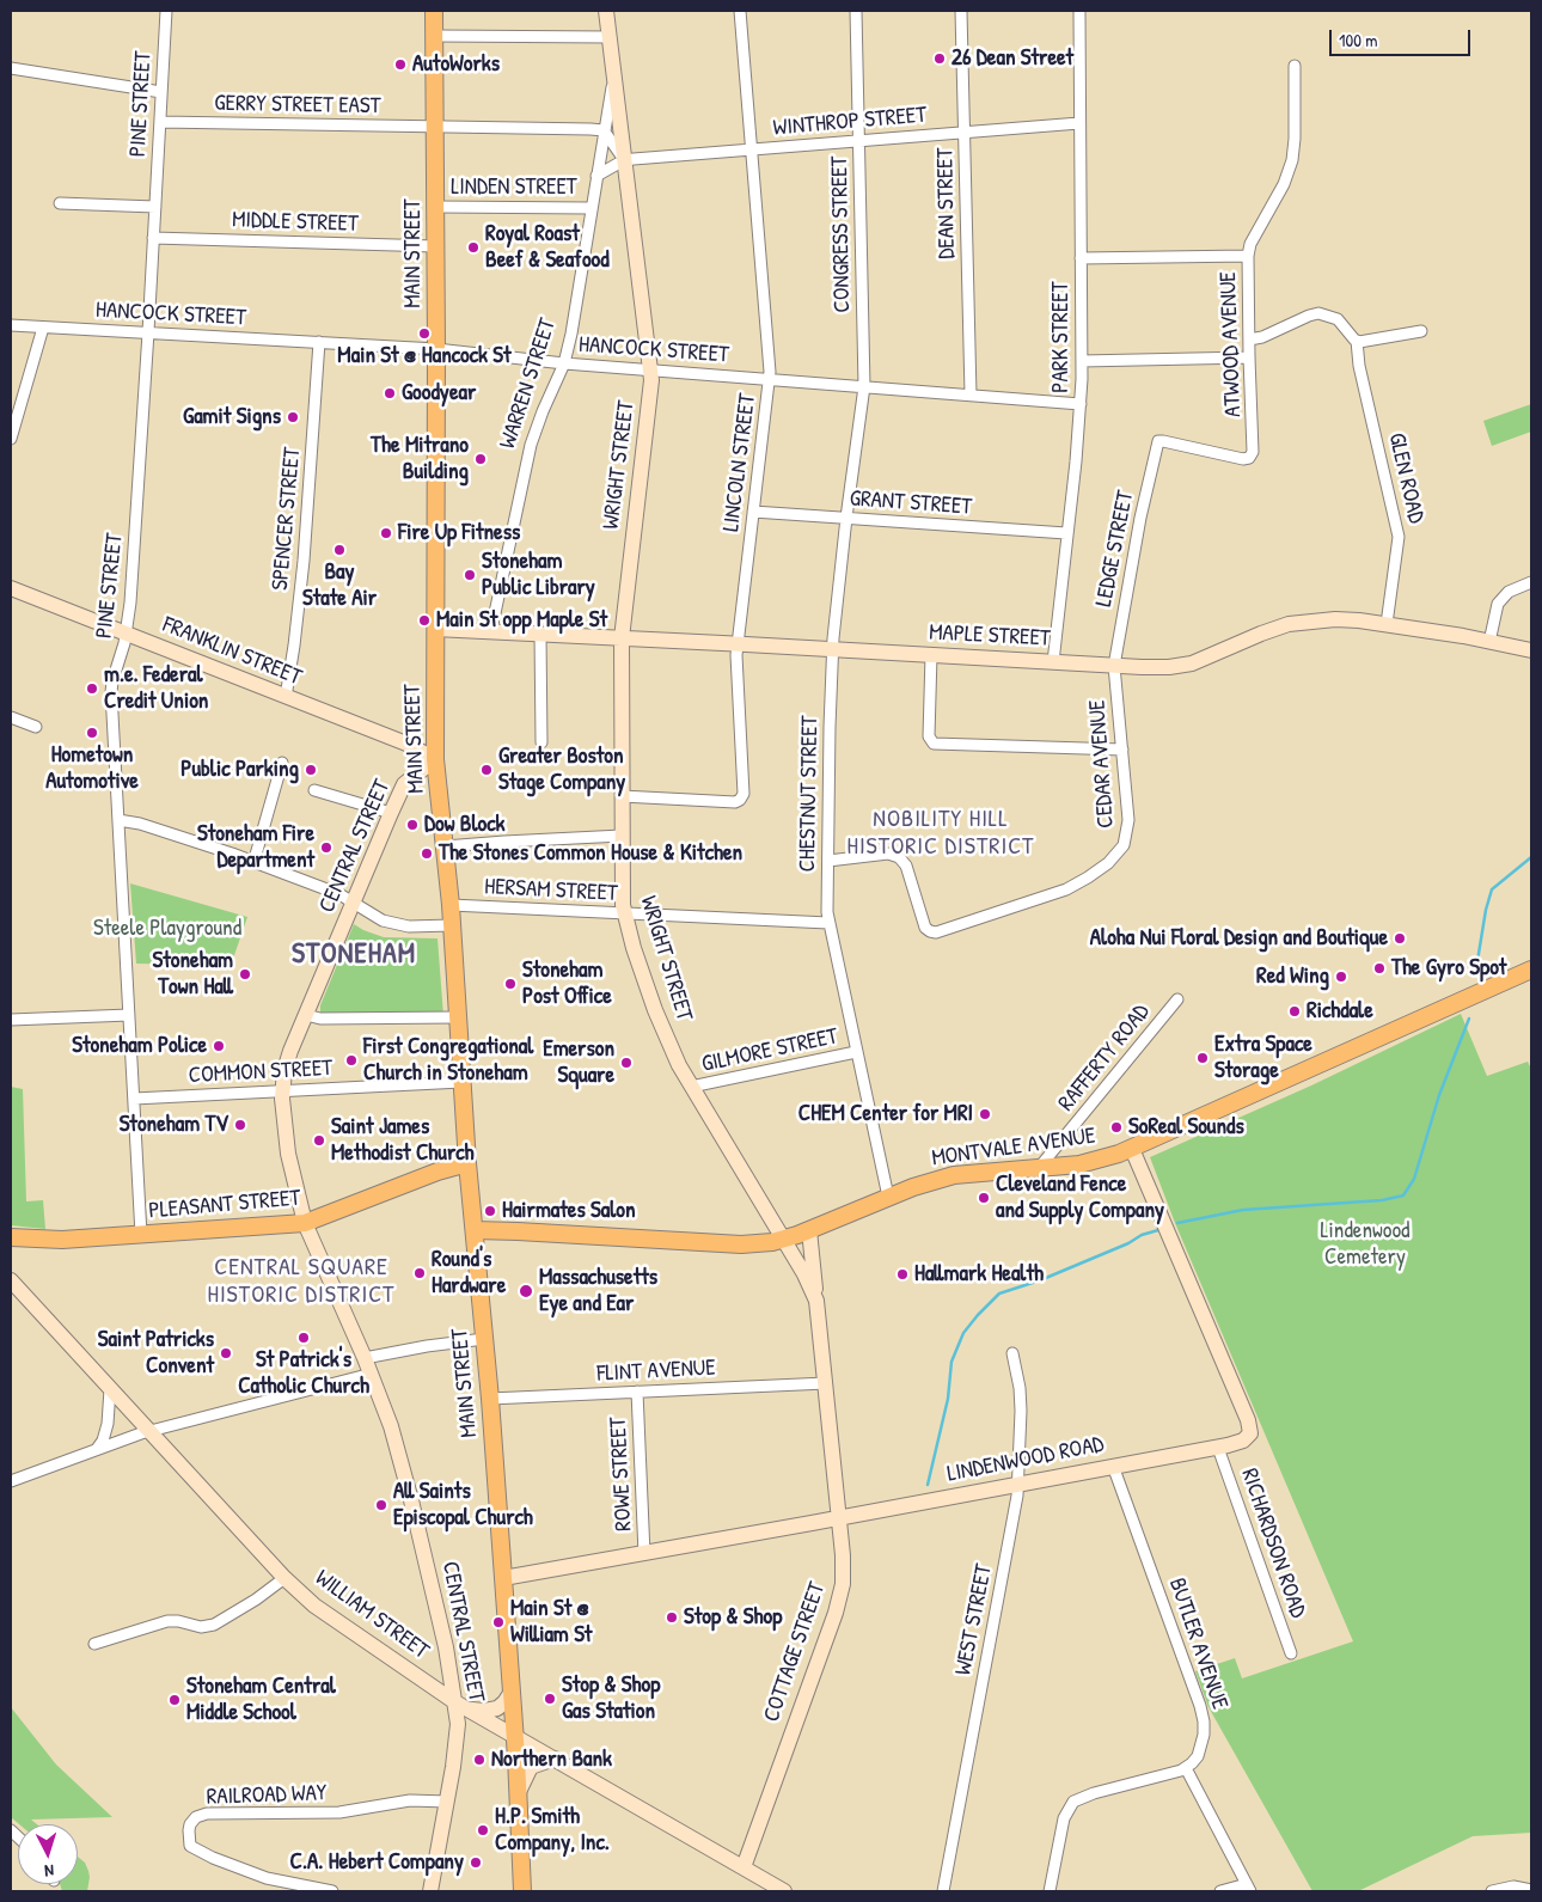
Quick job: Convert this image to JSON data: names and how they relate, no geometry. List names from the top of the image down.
{
  "streets": {
    "main road": ["MAIN STREET", "MONTVALE AVENUE", "PLEASANT STREET"],
    "street": [
      "PINE STREET",
      "GERRY STREET EAST",
      "WINTHROP STREET",
      "LINDEN STREET",
      "DEAN STREET",
      "MIDDLE STREET",
      "CONGRESS STREET",
      "HANCOCK STREET",
      "PARK STREET",
      "ATWOOD AVENUE",
      "WARREN STREET",
      "LINCOLN STREET",
      "WRIGHT STREET",
      "GLEN ROAD",
      "GRANT STREET",
      "SPENCER STREET",
      "LEDGE STREET",
      "MAPLE STREET",
      "FRANKLIN STREET",
      "CEDAR AVENUE",
      "CHESTNUT STREET",
      "CENTRAL STREET",
      "HERSAM STREET",
      "GILMORE STREET",
      "RAFFERTY ROAD",
      "COMMON STREET",
      "FLINT AVENUE",
      "LINDENWOOD ROAD",
      "ROWE STREET",
      "RICHARDSON ROAD",
      "WILLIAM STREET",
      "WEST STREET",
      "BUTLER AVENUE",
      "COTTAGE STREET",
      "RAILROAD WAY"
    ]
  },
  "crossings": [
    ["PINE STREET", "GERRY STREET EAST"],
    ["PINE STREET", "MIDDLE STREET"],
    ["PINE STREET", "HANCOCK STREET"],
    ["PINE STREET", "FRANKLIN STREET"],
    ["PINE STREET", "COMMON STREET"],
    ["PINE STREET", "PLEASANT STREET"],
    ["GERRY STREET EAST", "MAIN STREET"],
    ["GERRY STREET EAST", "WARREN STREET"],
    ["WINTHROP STREET", "DEAN STREET"],
    ["WINTHROP STREET", "CONGRESS STREET"],
    ["WINTHROP STREET", "PARK STREET"],
    ["WINTHROP STREET", "WARREN STREET"],
    ["WINTHROP STREET", "LINCOLN STREET"],
    ["WINTHROP STREET", "WRIGHT STREET"],
    ["LINDEN STREET", "MAIN STREET"],
    ["LINDEN STREET", "WARREN STREET"],
    ["DEAN STREET", "HANCOCK STREET"],
    ["MIDDLE STREET", "MAIN STREET"],
    ["CONGRESS STREET", "HANCOCK STREET"],
    ["CONGRESS STREET", "CHESTNUT STREET"],
    ["MAIN STREET", "HANCOCK STREET"],
    ["MAIN STREET", "MAPLE STREET"],
    ["MAIN STREET", "FRANKLIN STREET"],
    ["MAIN STREET", "CENTRAL STREET"],
    ["MAIN STREET", "HERSAM STREET"],
    ["MAIN STREET", "COMMON STREET"],
    ["MAIN STREET", "MONTVALE AVENUE"],
    ["MAIN STREET", "PLEASANT STREET"],
    ["MAIN STREET", "FLINT AVENUE"],
    ["MAIN STREET", "LINDENWOOD ROAD"],
    ["MAIN STREET", "WILLIAM STREET"],
    ["HANCOCK STREET", "PARK STREET"],
    ["HANCOCK STREET", "WARREN STREET"],
    ["HANCOCK STREET", "LINCOLN STREET"],
    ["HANCOCK STREET", "WRIGHT STREET"],
    ["HANCOCK STREET", "SPENCER STREET"],
    ["HANCOCK STREET", "CHESTNUT STREET"],
    ["PARK STREET", "ATWOOD AVENUE"],
    ["PARK STREET", "GRANT STREET"],
    ["PARK STREET", "MAPLE STREET"],
    ["ATWOOD AVENUE", "LEDGE STREET"],
    ["WARREN STREET", "WRIGHT STREET"],
    ["WARREN STREET", "MAPLE STREET"],
    ["LINCOLN STREET", "WRIGHT STREET"],
    ["LINCOLN STREET", "GRANT STREET"],
    ["LINCOLN STREET", "MAPLE STREET"],
    ["WRIGHT STREET", "MAPLE STREET"],
    ["WRIGHT STREET", "HERSAM STREET"],
    ["WRIGHT STREET", "GILMORE STREET"],
    ["WRIGHT STREET", "MONTVALE AVENUE"],
    ["WRIGHT STREET", "COTTAGE STREET"],
    ["GLEN ROAD", "MAPLE STREET"],
    ["GRANT STREET", "CHESTNUT STREET"],
    ["SPENCER STREET", "FRANKLIN STREET"],
    ["LEDGE STREET", "MAPLE STREET"],
    ["LEDGE STREET", "CEDAR AVENUE"],
    ["MAPLE STREET", "CEDAR AVENUE"],
    ["MAPLE STREET", "CHESTNUT STREET"],
    ["FRANKLIN STREET", "CENTRAL STREET"],
    ["CEDAR AVENUE", "CHESTNUT STREET"],
    ["CHESTNUT STREET", "HERSAM STREET"],
    ["CHESTNUT STREET", "GILMORE STREET"],
    ["CHESTNUT STREET", "MONTVALE AVENUE"],
    ["CENTRAL STREET", "COMMON STREET"],
    ["CENTRAL STREET", "PLEASANT STREET"],
    ["CENTRAL STREET", "WILLIAM STREET"],
    ["CENTRAL STREET", "RAILROAD WAY"],
    ["RAFFERTY ROAD", "MONTVALE AVENUE"],
    ["MONTVALE AVENUE", "LINDENWOOD ROAD"],
    ["MONTVALE AVENUE", "COTTAGE STREET"],
    ["FLINT AVENUE", "ROWE STREET"],
    ["FLINT AVENUE", "COTTAGE STREET"],
    ["LINDENWOOD ROAD", "ROWE STREET"],
    ["LINDENWOOD ROAD", "RICHARDSON ROAD"],
    ["LINDENWOOD ROAD", "WEST STREET"],
    ["LINDENWOOD ROAD", "BUTLER AVENUE"],
    ["LINDENWOOD ROAD", "COTTAGE STREET"],
    ["WILLIAM STREET", "COTTAGE STREET"]
  ],
  "districts": ["NOBILITY HILL HISTORIC DISTRICT", "STONEHAM", "CENTRAL SQUARE HISTORIC DISTRICT"],
  "parks": ["Steele Playground", "Lindenwood Cemetery"],
  "places": [
    "26 Dean Street",
    "AutoWorks",
    "Royal Roast Beef & Seafood",
    "Main St @ Hancock St",
    "Goodyear",
    "Gamit Signs",
    "The Mitrano Building",
    "Fire Up Fitness",
    "Bay State Air",
    "Stoneham Public Library",
    "Main St opp Maple St",
    "m.e. Federal Credit Union",
    "Hometown Automotive",
    "Public Parking",
    "Greater Boston Stage Company",
    "Dow Block",
    "Stoneham Fire Department",
    "The Stones Common House & Kitchen",
    "Aloha Nui Floral Design and Boutique",
    "The Gyro Spot",
    "Stoneham Town Hall",
    "Red Wing",
    "Stoneham Post Office",
    "Richdale",
    "Stoneham Police",
    "Extra Space Storage",
    "First Congregational Church in Stoneham",
    "Emerson Square",
    "CHEM Center for MRI",
    "Stoneham TV",
    "SoReal Sounds",
    "Saint James Methodist Church",
    "Cleveland Fence and Supply Company",
    "Hairmates Salon",
    "Round's Hardware",
    "Hallmark Health",
    "Massachusetts Eye and Ear",
    "St Patrick's Catholic Church",
    "Saint Patricks Convent",
    "All Saints Episcopal Church",
    "Stop & Shop",
    "Main St @ William St",
    "Stop & Shop Gas Station",
    "Stoneham Central Middle School",
    "Northern Bank",
    "H.P. Smith Company, Inc.",
    "C.A. Hebert Company"
  ],
  "scale_bar": "100 m",
  "north": "bottom"
}
